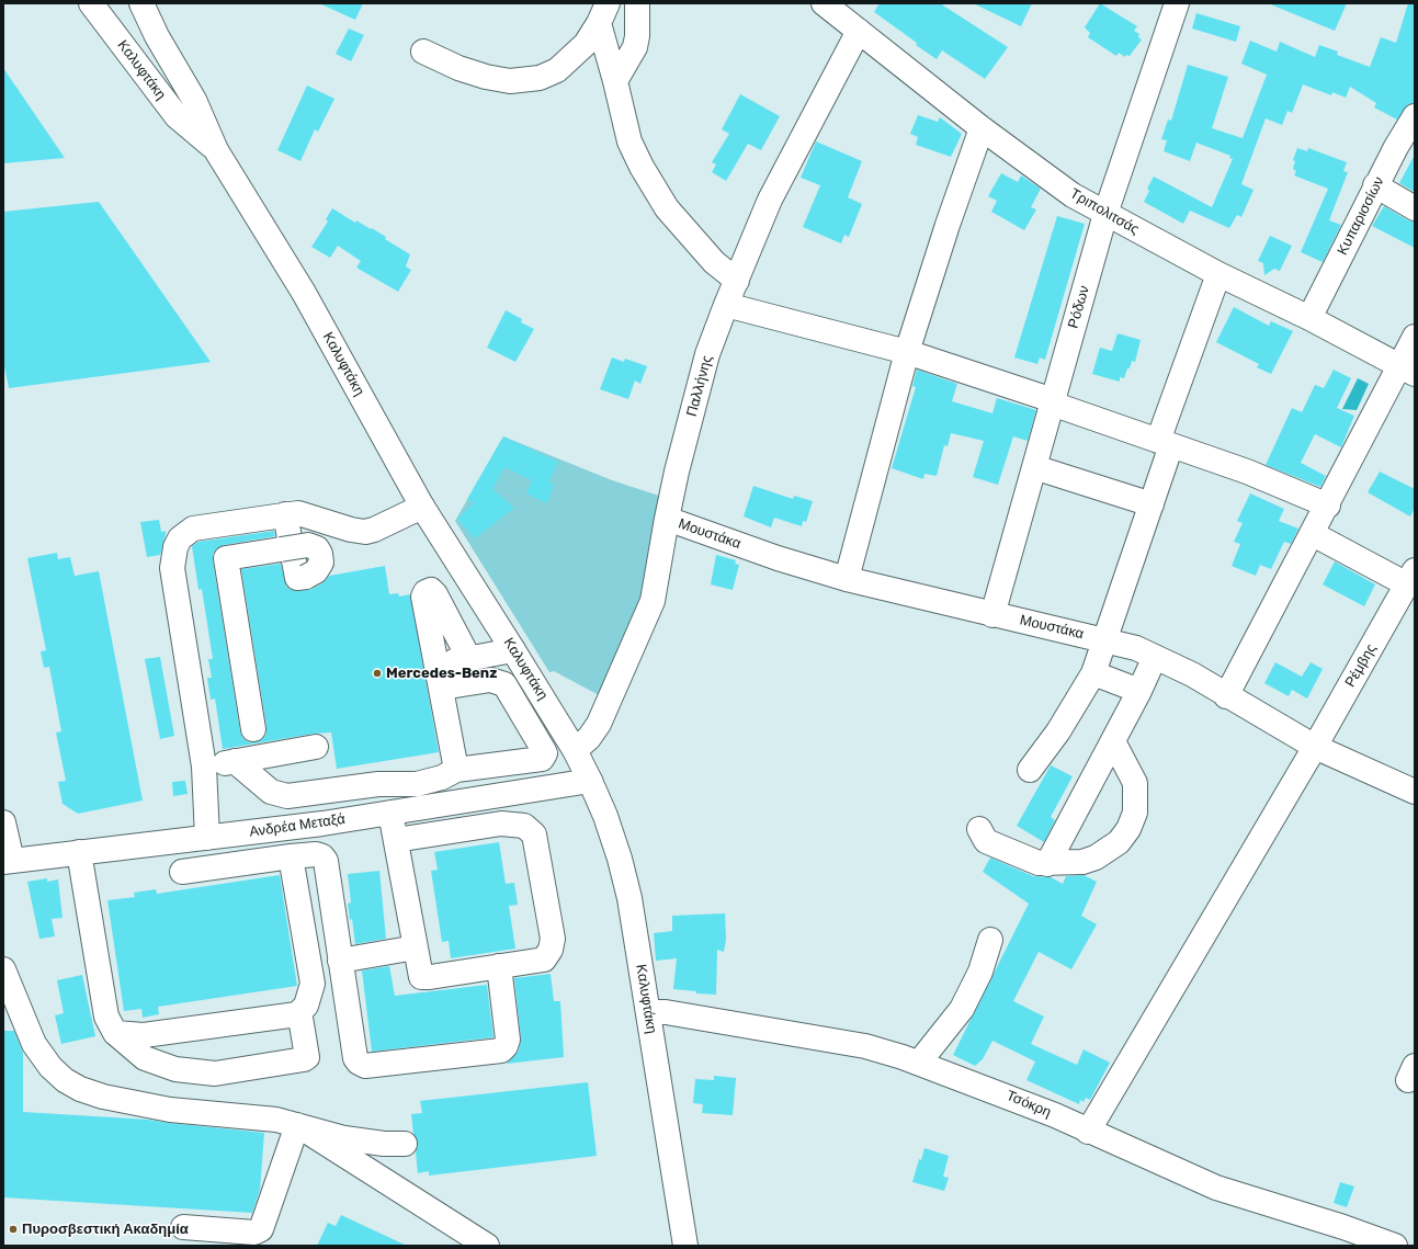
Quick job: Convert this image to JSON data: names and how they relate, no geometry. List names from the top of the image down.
{
  "streets": {
    "street": [
      "Καλυφτάκη",
      "Τριπολιτσάς",
      "Κυπαρισσίων",
      "Ρόδων",
      "Παλλήνης",
      "Μουστάκα",
      "Ρέμβης",
      "Ανδρέα Μεταξά",
      "Τσόκρη"
    ]
  },
  "crossings": [
    ["Καλυφτάκη", "Παλλήνης"],
    ["Καλυφτάκη", "Ανδρέα Μεταξά"],
    ["Καλυφτάκη", "Τσόκρη"],
    ["Τριπολιτσάς", "Κυπαρισσίων"],
    ["Τριπολιτσάς", "Ρόδων"],
    ["Τριπολιτσάς", "Παλλήνης"],
    ["Ρόδων", "Μουστάκα"],
    ["Παλλήνης", "Μουστάκα"],
    ["Μουστάκα", "Ρέμβης"],
    ["Ρέμβης", "Τσόκρη"]
  ],
  "places": ["Mercedes-Benz", "Πυροσβεστική Ακαδημία"]
}
